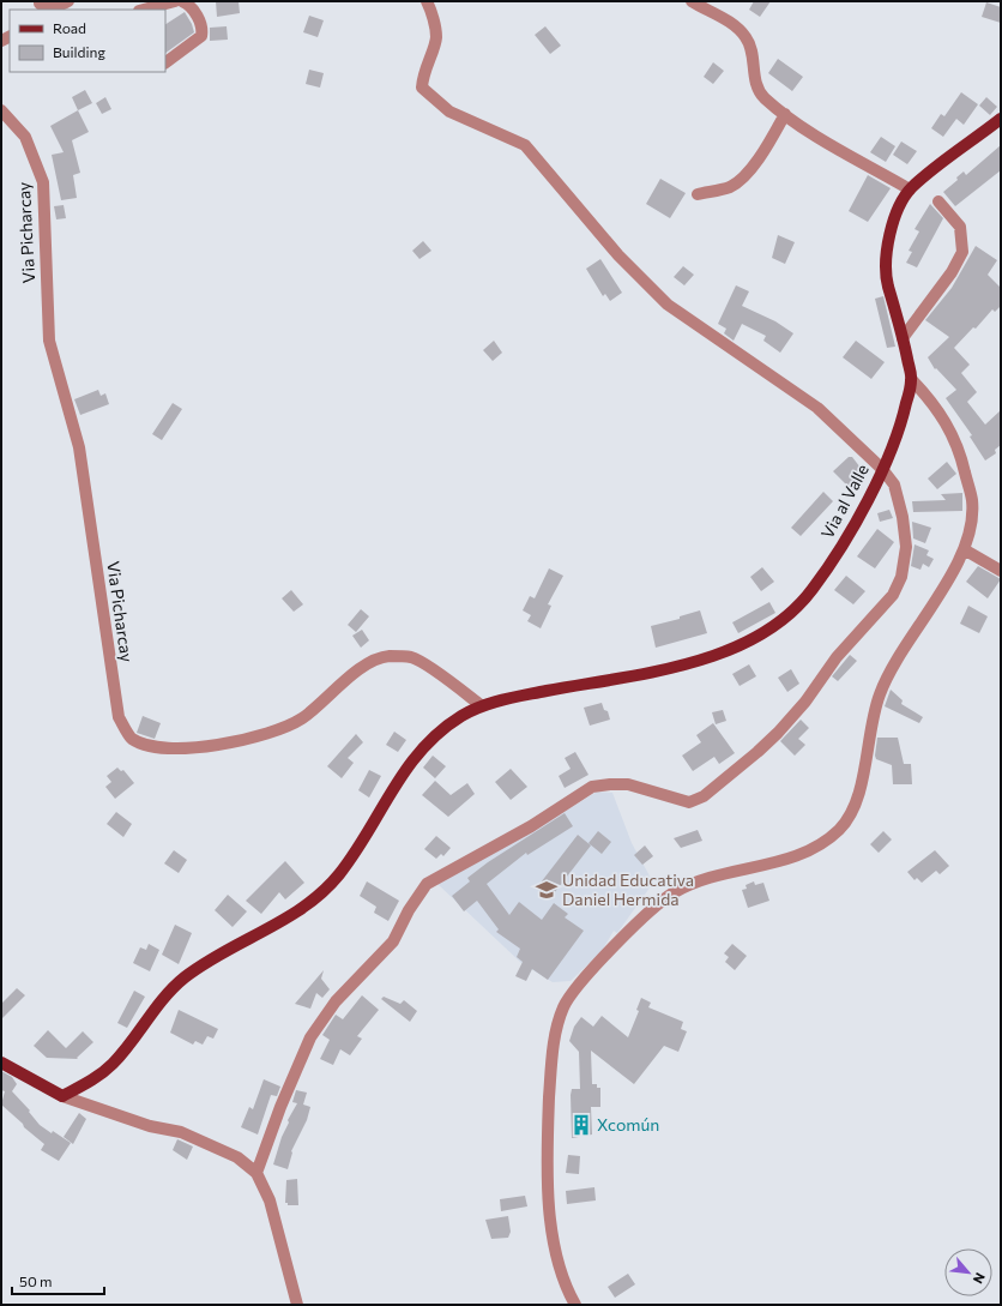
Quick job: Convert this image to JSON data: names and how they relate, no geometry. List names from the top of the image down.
{
  "streets": {
    "main road": ["Via al Valle"],
    "street": ["Via Picharcay"]
  },
  "crossings": [
    ["Via Picharcay", "Via al Valle"]
  ],
  "places": {
    "school or university": ["Unidad Educativa Daniel Hermida"],
    "building": ["Xcomún"]
  },
  "legend": ["Road", "Building"],
  "scale_bar": "50 m",
  "north": "bottom right"
}
